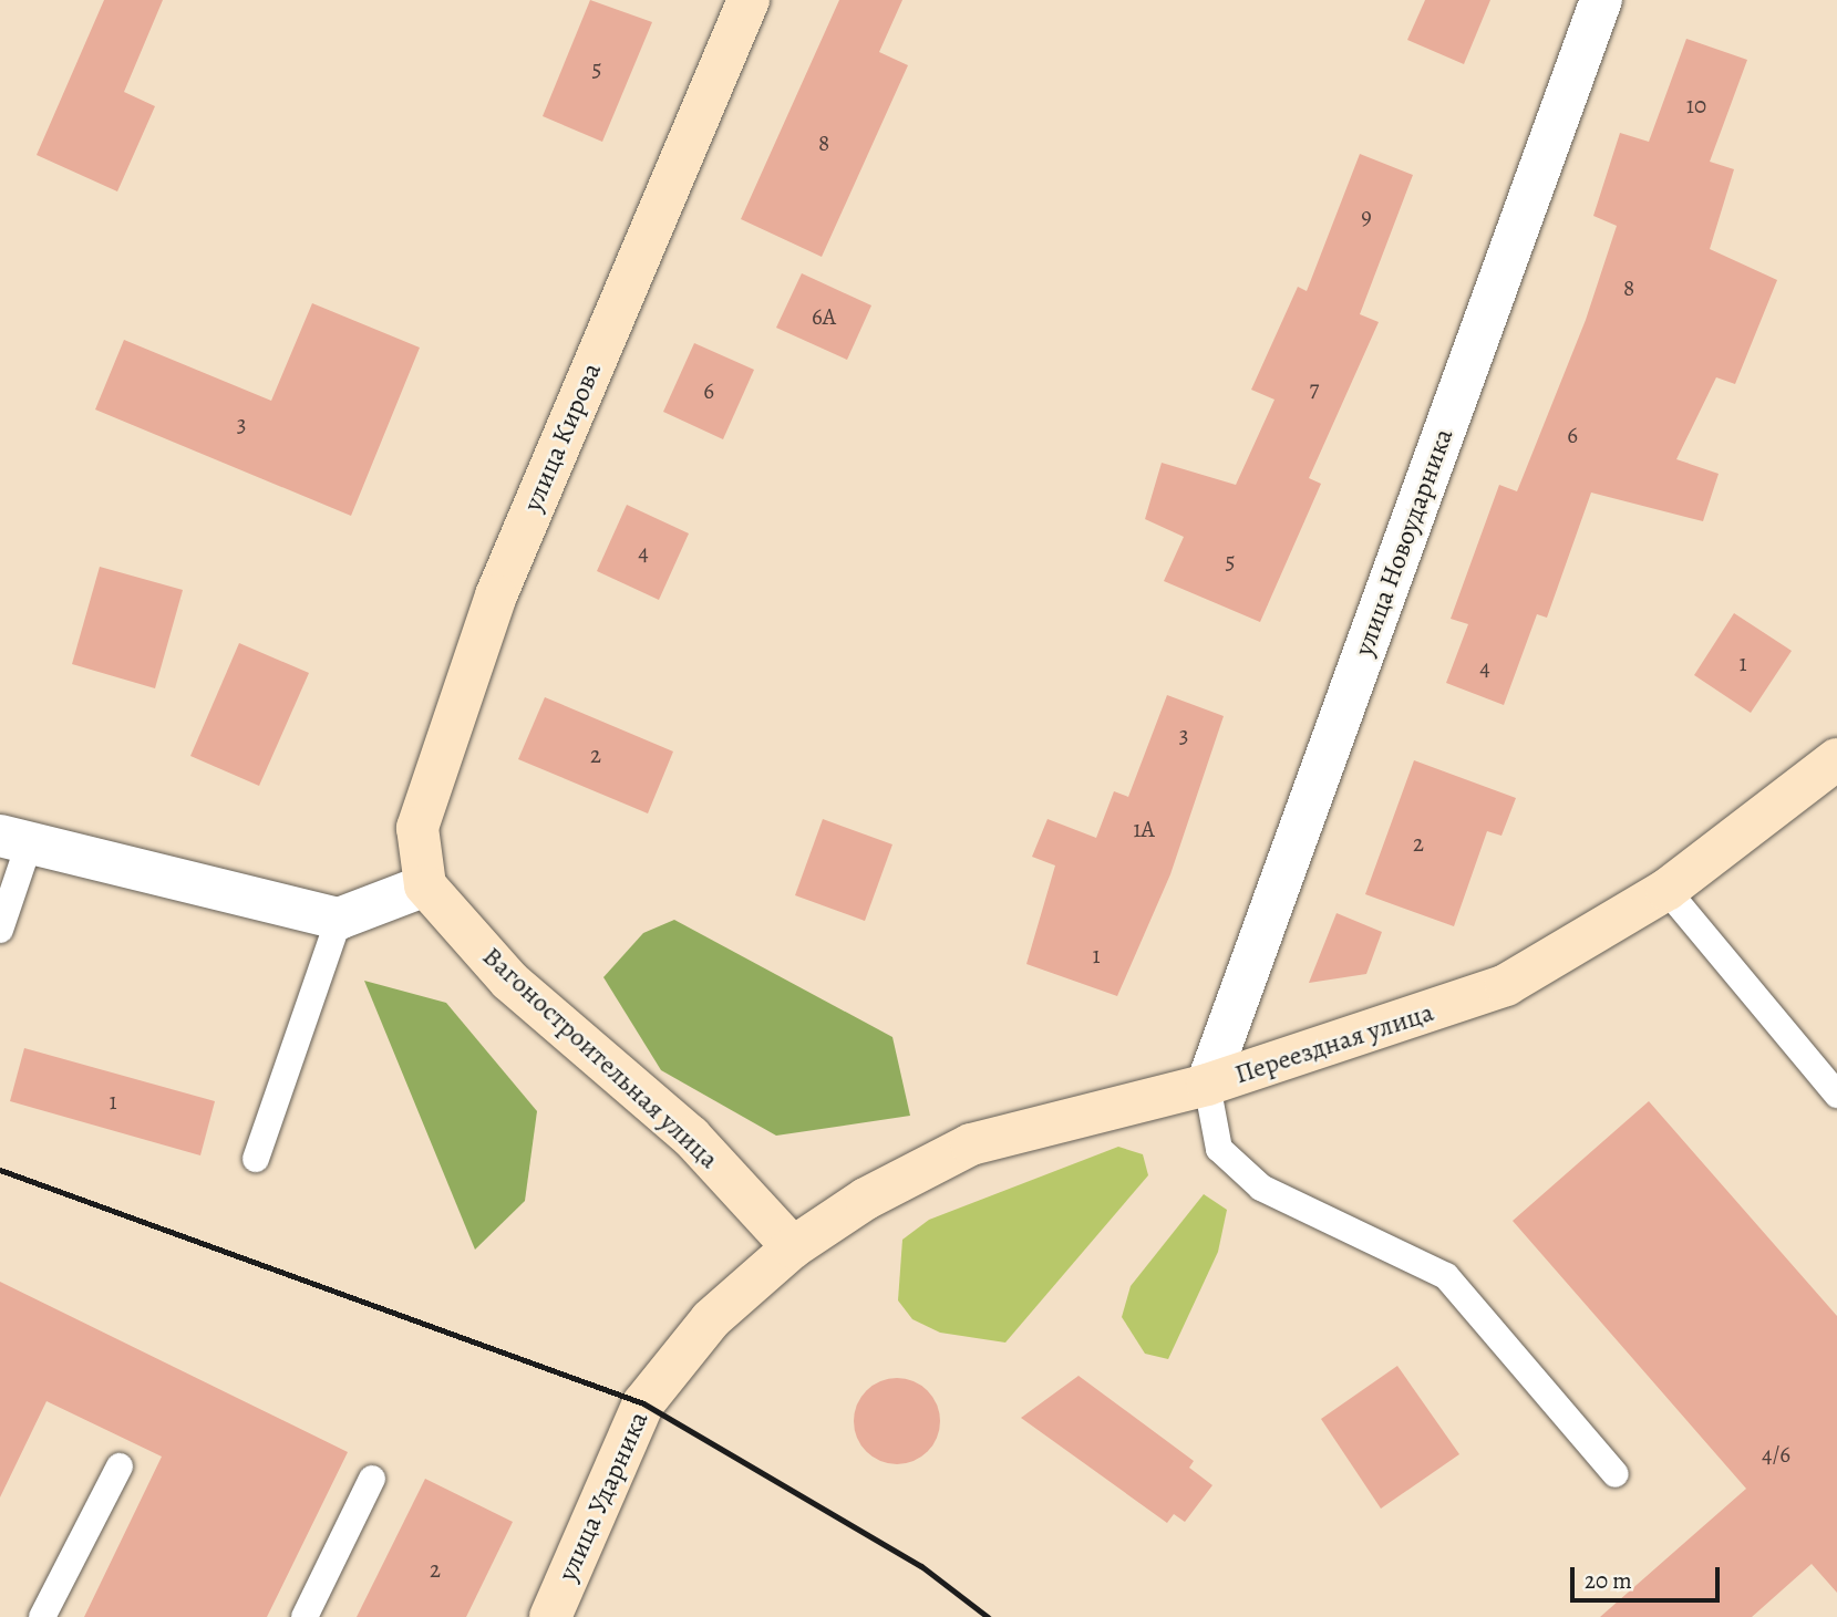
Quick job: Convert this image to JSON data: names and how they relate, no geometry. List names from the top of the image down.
{
  "streets": {
    "street": [
      "улица Кирова",
      "улица Новоударника",
      "Переездная улица",
      "Вагоностроительная улица",
      "улица Ударника"
    ]
  },
  "crossings": [
    ["улица Кирова", "Вагоностроительная улица"],
    ["улица Новоударника", "Переездная улица"],
    ["Переездная улица", "Вагоностроительная улица"],
    ["Переездная улица", "улица Ударника"],
    ["Вагоностроительная улица", "улица Ударника"]
  ],
  "house_numbers": [
    "5",
    "10",
    "8",
    "9",
    "8",
    "6А",
    "7",
    "6",
    "3",
    "6",
    "4",
    "5",
    "1",
    "4",
    "3",
    "2",
    "1А",
    "2",
    "1",
    "1",
    "4/6",
    "2"
  ],
  "scale_bar": "20 m"
}
